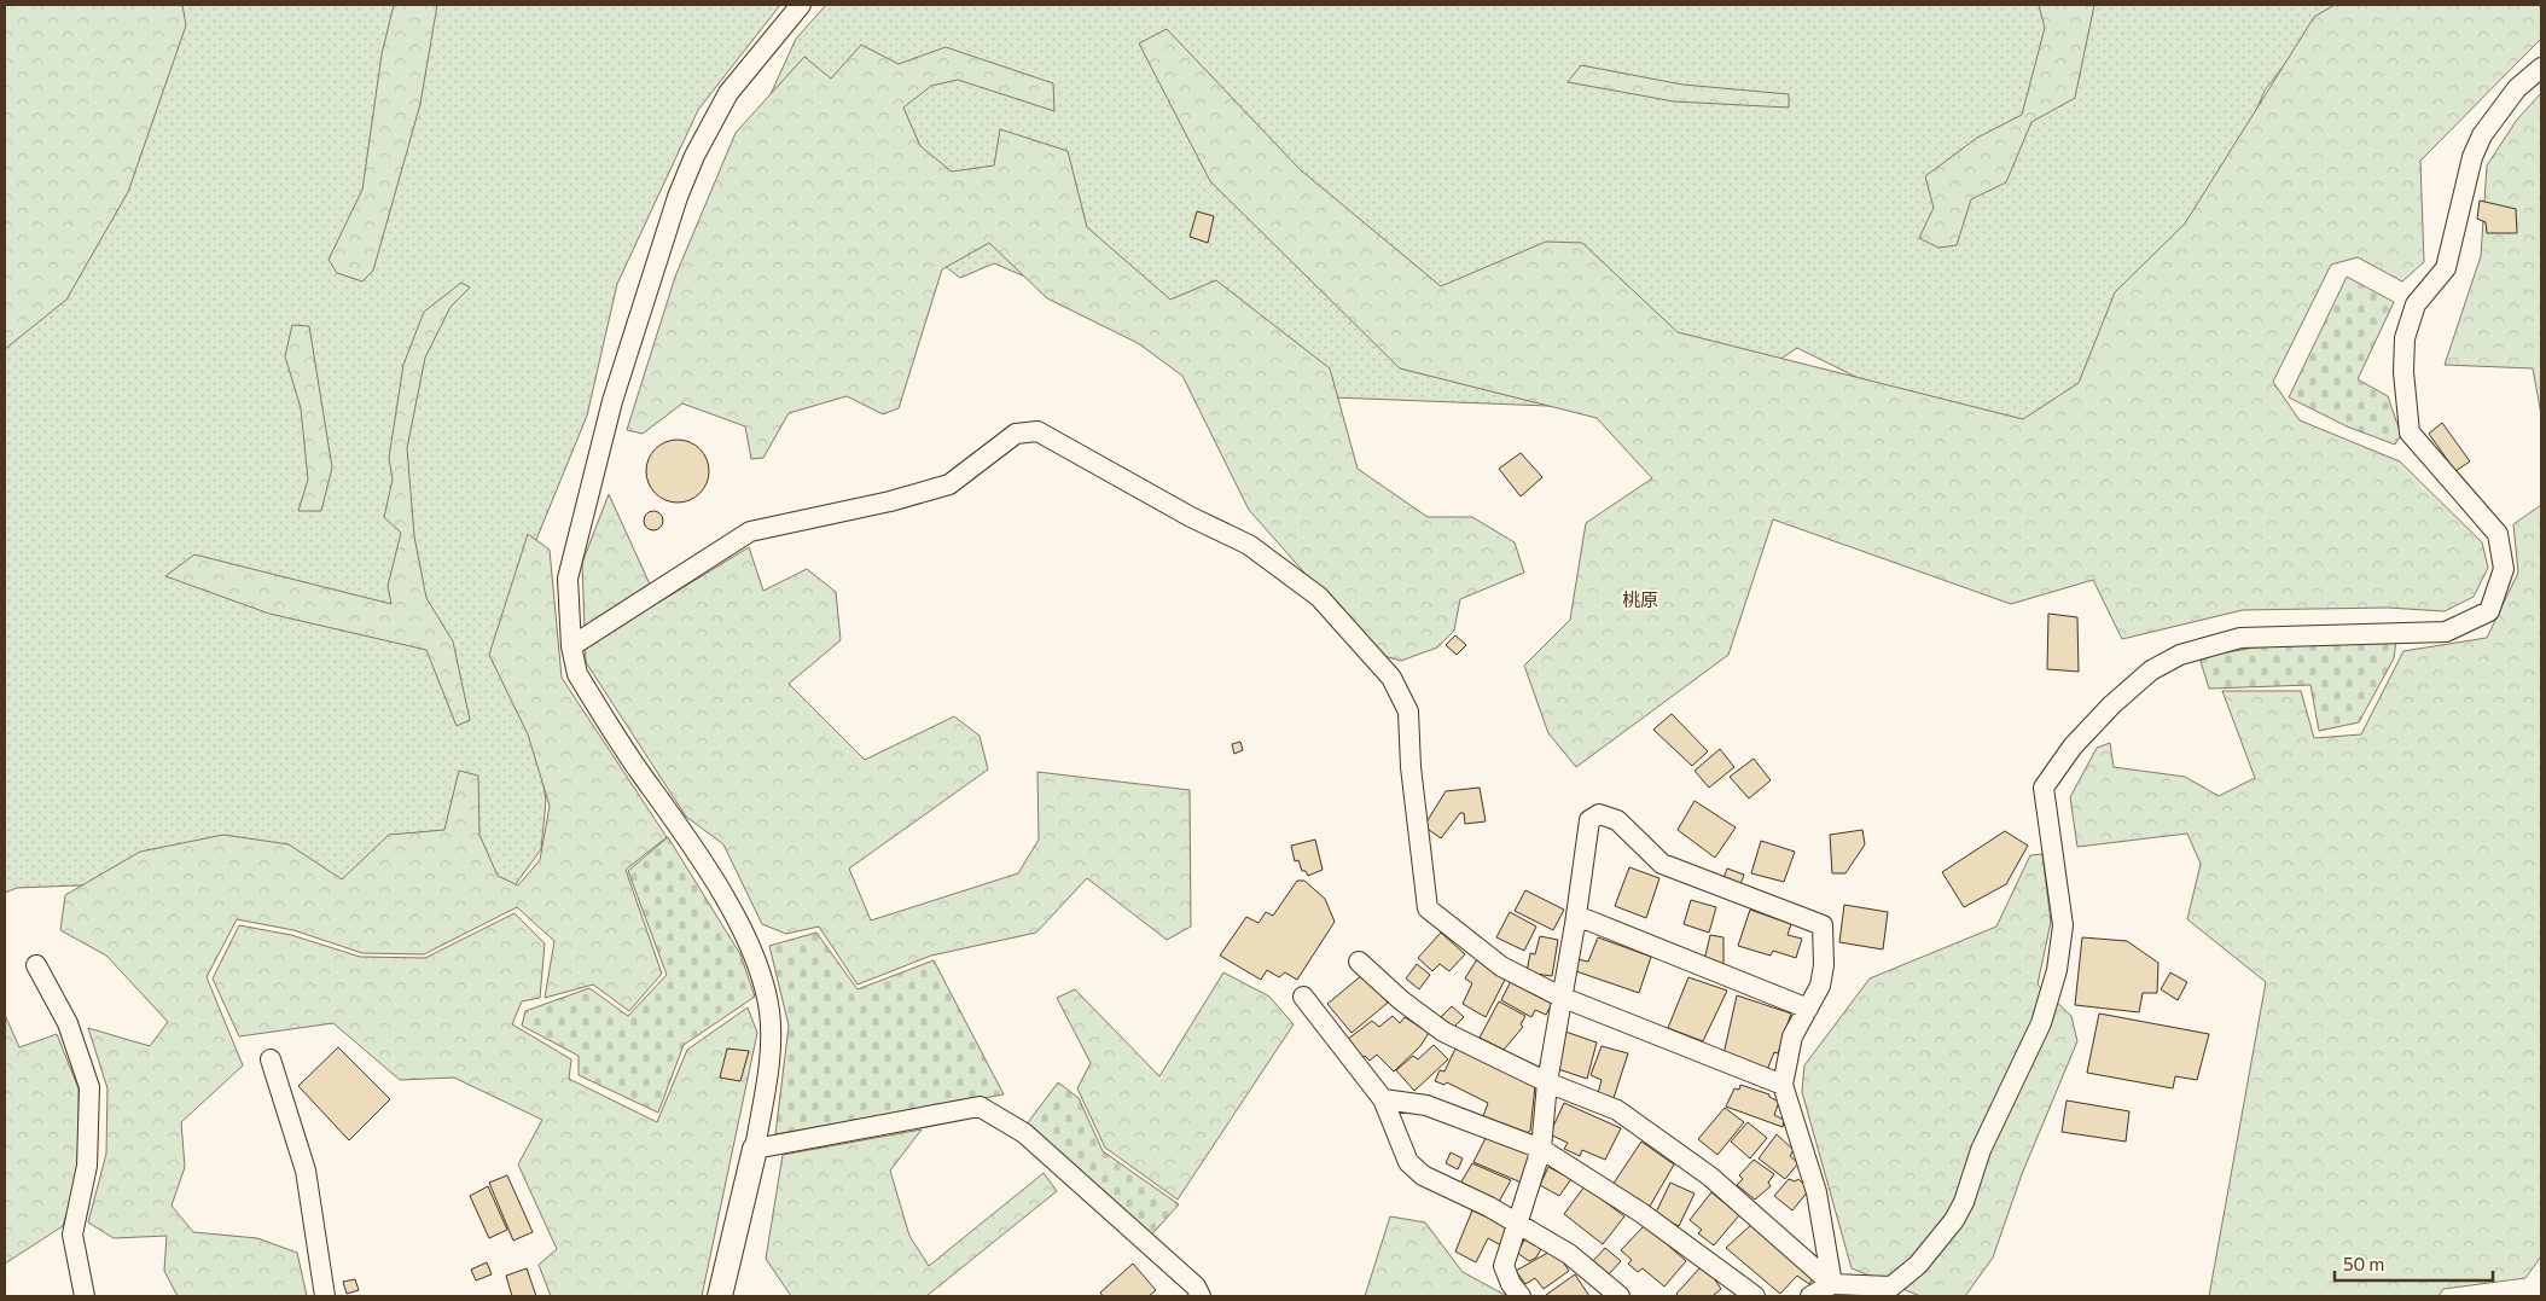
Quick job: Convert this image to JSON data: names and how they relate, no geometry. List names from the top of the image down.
{
  "districts": ["桃原"],
  "scale_bar": "50 m"
}
